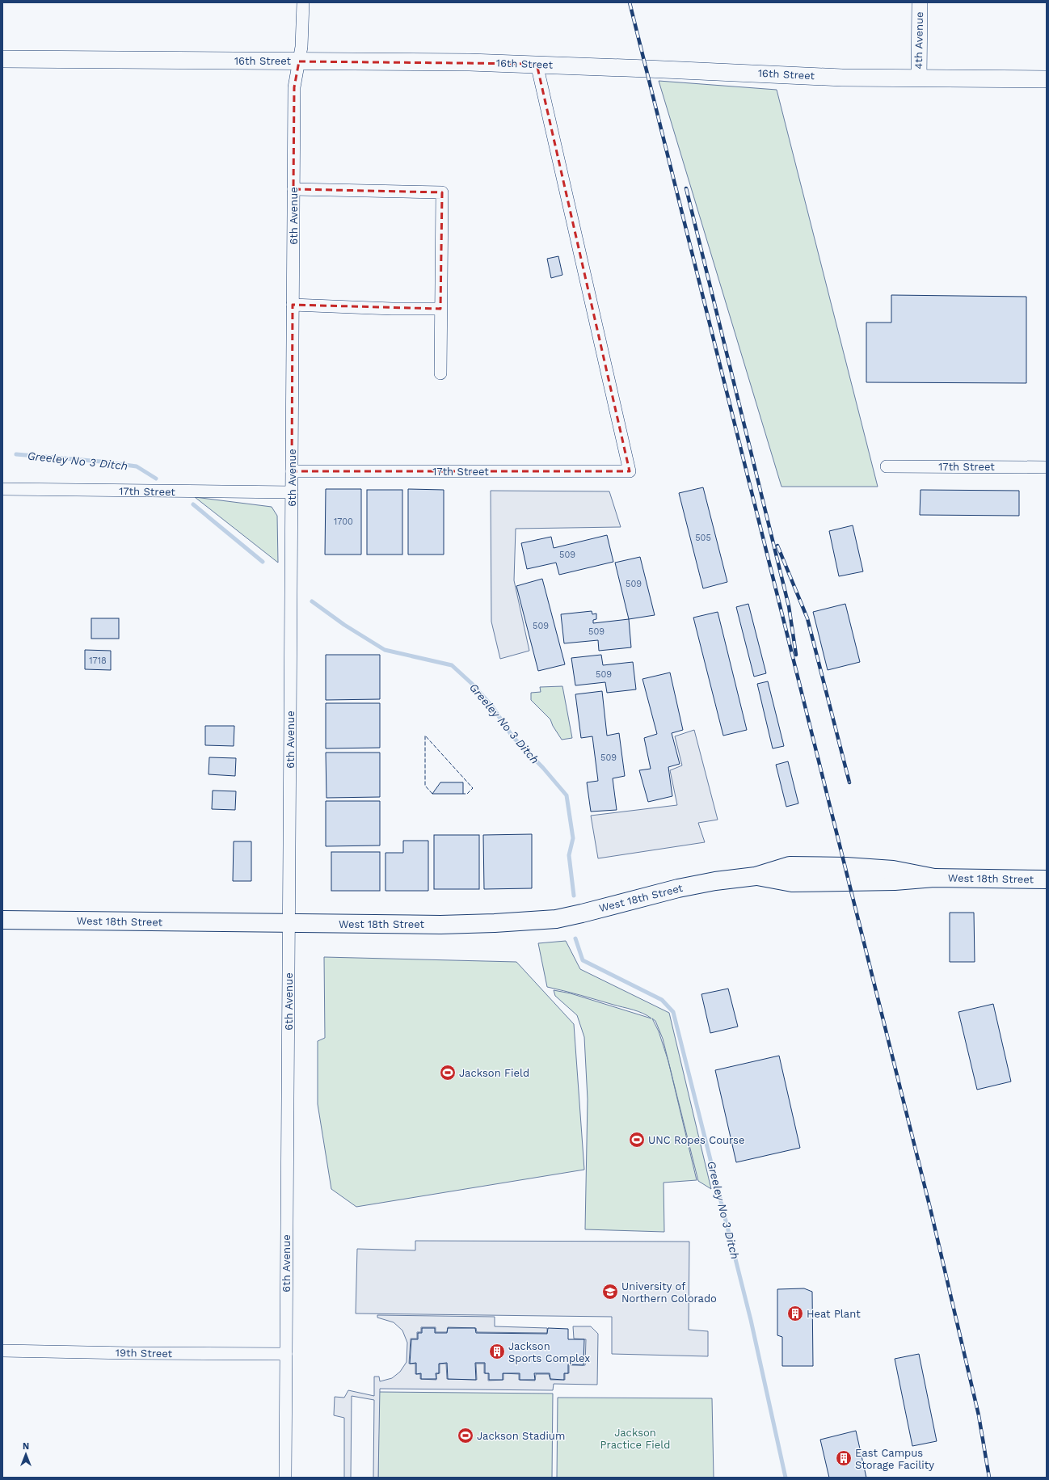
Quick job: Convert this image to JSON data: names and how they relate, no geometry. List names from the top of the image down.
{
  "streets": {
    "main road": ["16th Street", "West 18th Street"],
    "street": [
      "4th Avenue",
      "6th Avenue",
      "17th Street",
      "19th Street"
    ]
  },
  "crossings": [
    ["4th Avenue", "16th Street"],
    ["16th Street", "6th Avenue"],
    ["16th Street", "17th Street"],
    ["6th Avenue", "17th Street"],
    ["6th Avenue", "West 18th Street"],
    ["6th Avenue", "19th Street"]
  ],
  "water": ["Greeley No 3 Ditch"],
  "parks": ["Jackson Practice Field"],
  "places": {
    "sports": ["Jackson Field", "UNC Ropes Course", "Jackson Stadium"],
    "school or university": ["University of Northern Colorado"],
    "building": ["Heat Plant", "Jackson Sports Complex", "East Campus Storage Facility"]
  },
  "house_numbers": [
    "1700",
    "505",
    "509",
    "509",
    "509",
    "509",
    "1718",
    "509",
    "509"
  ],
  "north": "top"
}
